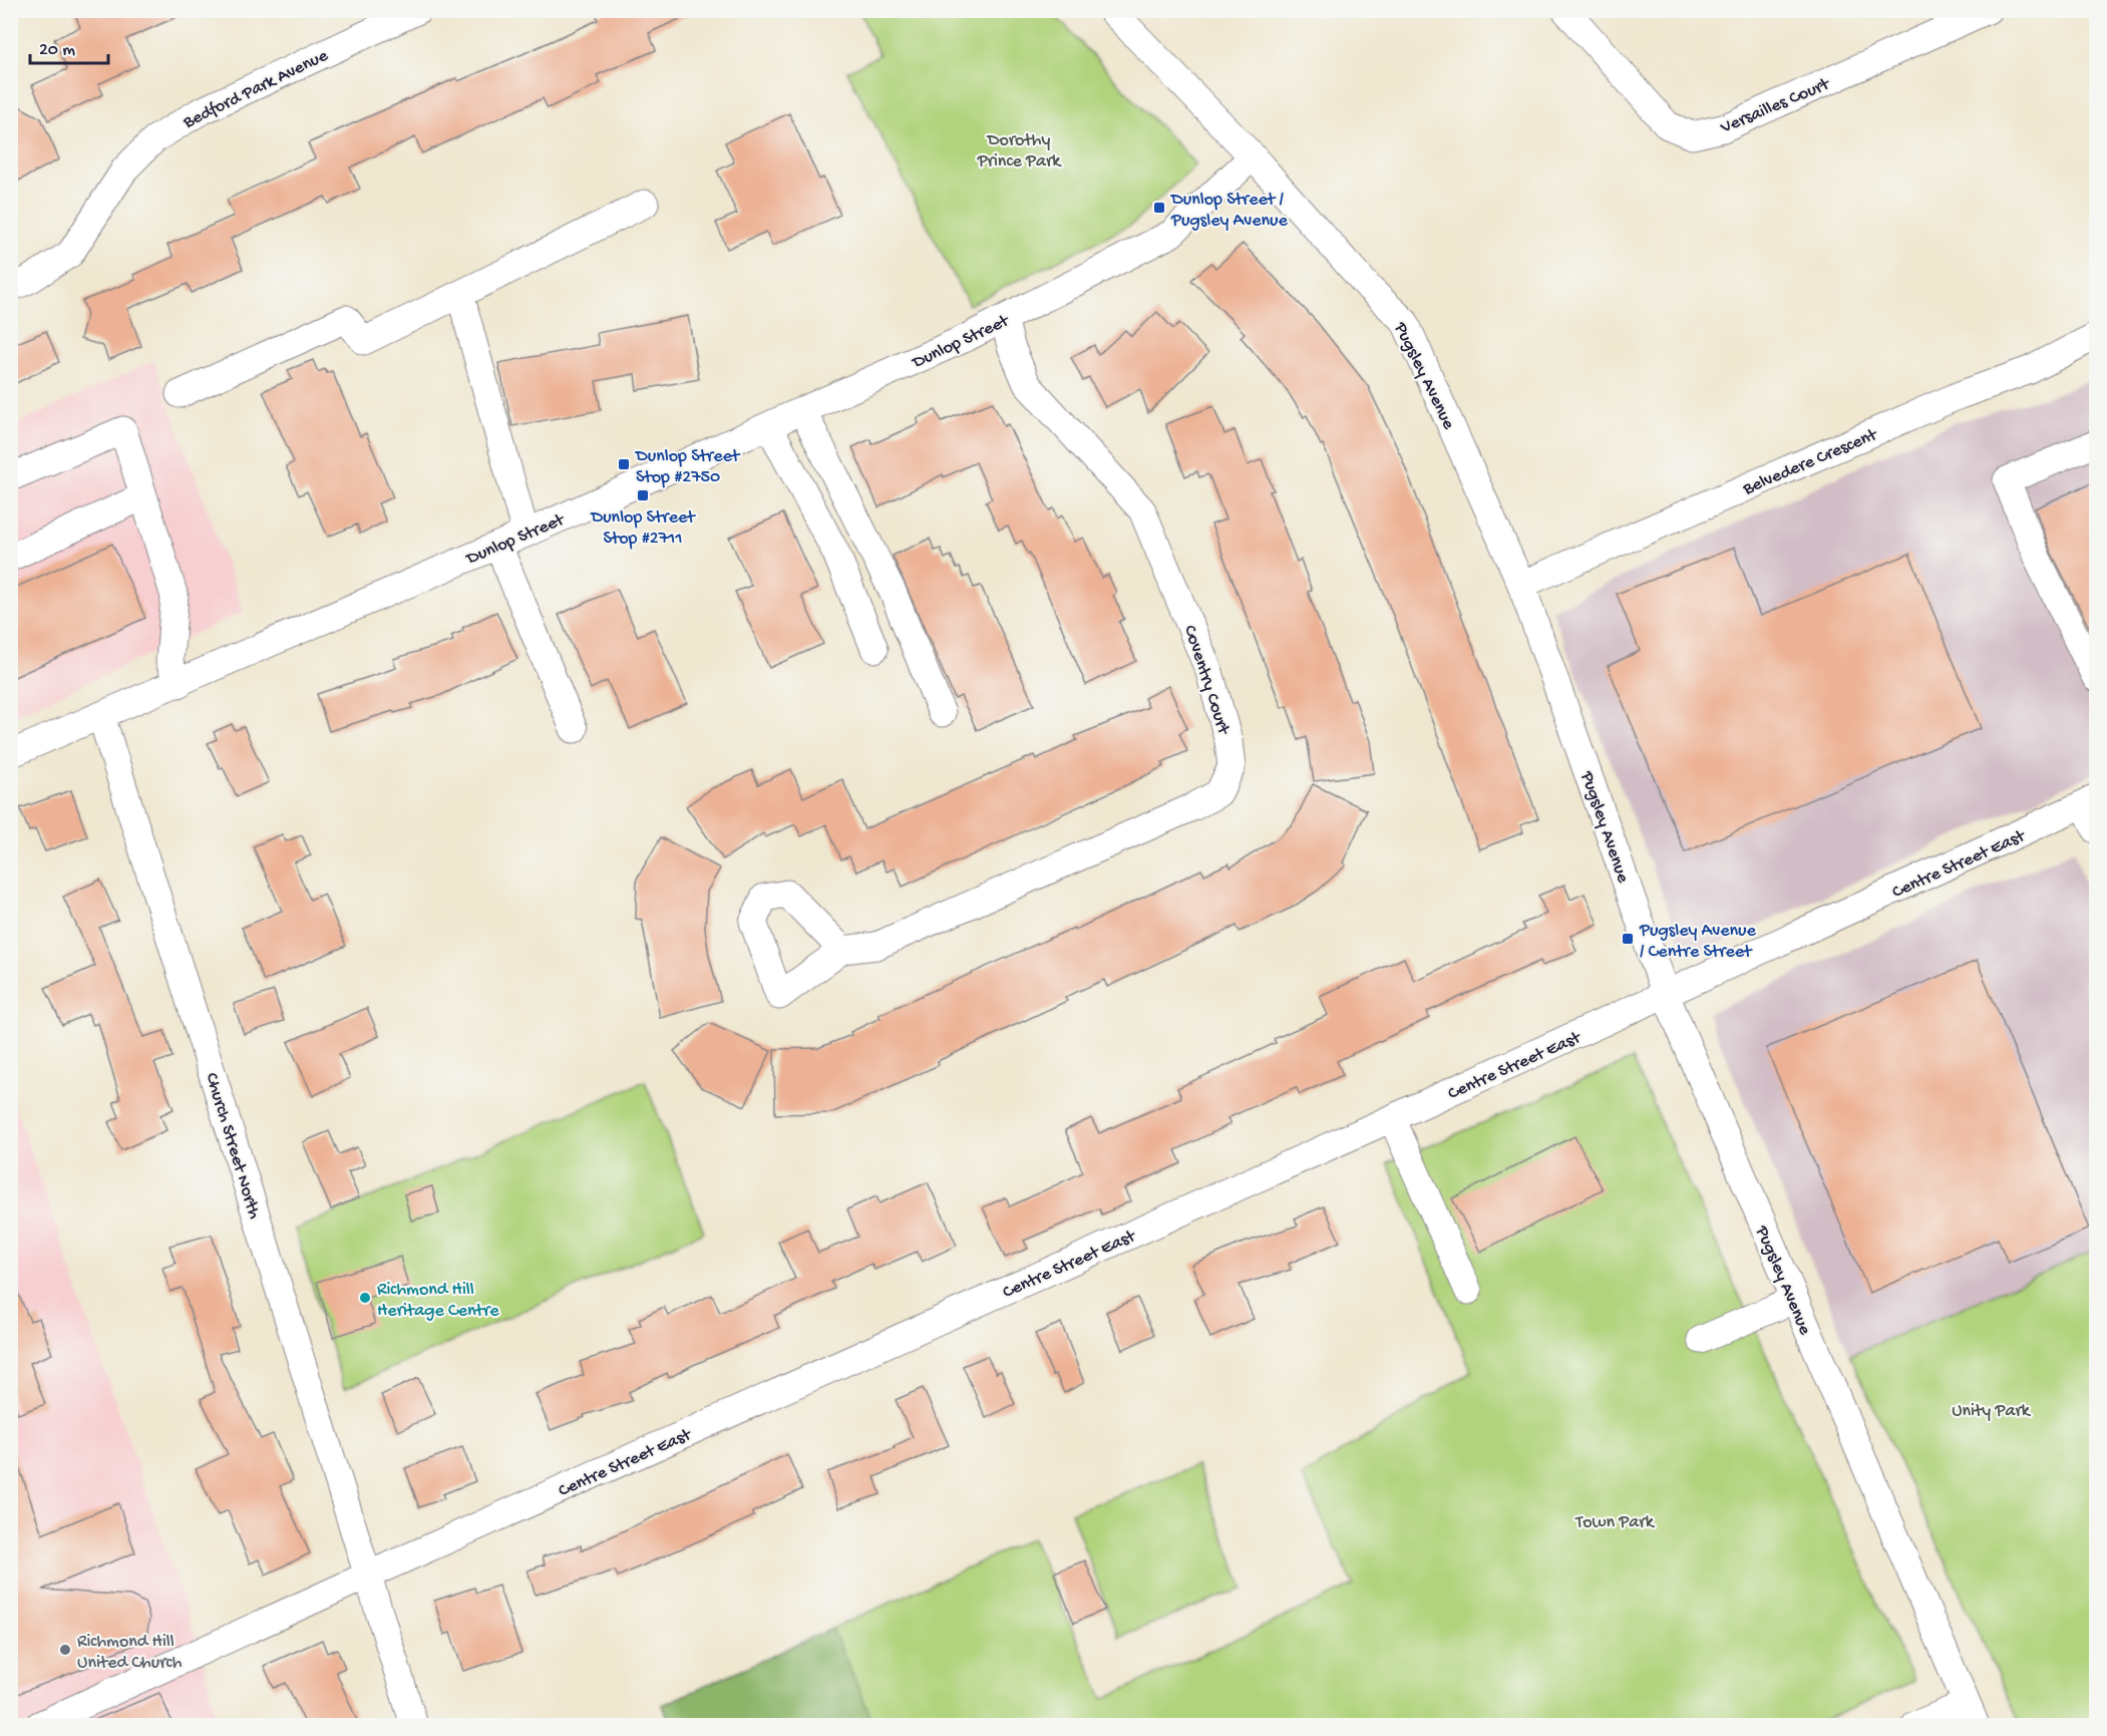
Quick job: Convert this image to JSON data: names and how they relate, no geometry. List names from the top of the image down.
{
  "streets": {
    "street": [
      "Bedford Park Avenue",
      "Versailles Court",
      "Dunlop Street",
      "Pugsley Avenue",
      "Belvedere Crescent",
      "Coventry Court",
      "Centre Street East",
      "Church Street North"
    ]
  },
  "crossings": [
    ["Dunlop Street", "Pugsley Avenue"],
    ["Dunlop Street", "Coventry Court"],
    ["Dunlop Street", "Church Street North"],
    ["Pugsley Avenue", "Belvedere Crescent"],
    ["Pugsley Avenue", "Centre Street East"],
    ["Centre Street East", "Church Street North"]
  ],
  "parks": ["Dorothy Prince Park", "Unity Park", "Town Park"],
  "places": {
    "transit": [
      "Dunlop Street / Pugsley Avenue",
      "Dunlop Street Stop #2750",
      "Dunlop Street Stop #2711",
      "Pugsley Avenue / Centre Street"
    ],
    "other": ["Richmond Hill Heritage Centre", "Richmond Hill United Church"]
  },
  "scale_bar": "20 m"
}
